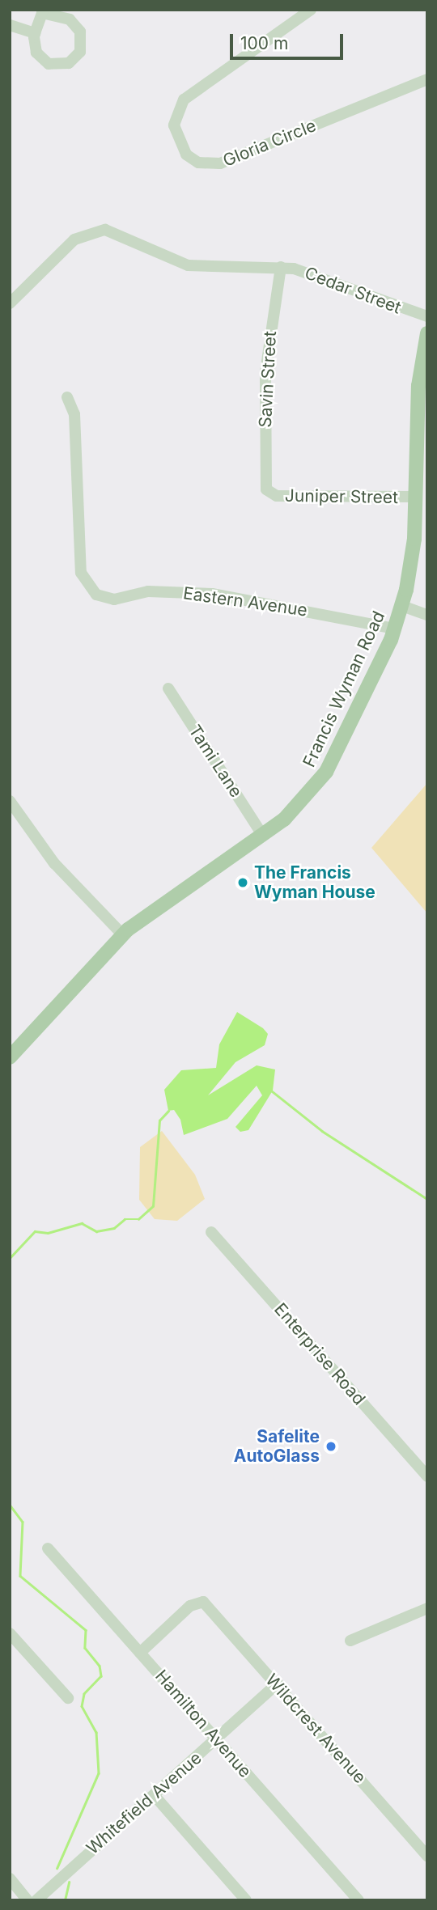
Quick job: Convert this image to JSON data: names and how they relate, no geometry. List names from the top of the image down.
{
  "streets": {
    "main road": ["Francis Wyman Road"],
    "street": [
      "Gloria Circle",
      "Cedar Street",
      "Savin Street",
      "Juniper Street",
      "Eastern Avenue",
      "Tami Lane",
      "Enterprise Road",
      "Hamilton Avenue",
      "Wildcrest Avenue",
      "Whitefield Avenue"
    ]
  },
  "crossings": [
    ["Cedar Street", "Savin Street"],
    ["Savin Street", "Juniper Street"],
    ["Juniper Street", "Francis Wyman Road"],
    ["Eastern Avenue", "Francis Wyman Road"],
    ["Francis Wyman Road", "Tami Lane"],
    ["Hamilton Avenue", "Wildcrest Avenue"],
    ["Hamilton Avenue", "Whitefield Avenue"],
    ["Wildcrest Avenue", "Whitefield Avenue"]
  ],
  "places": ["The Francis Wyman House", "Safelite AutoGlass"],
  "scale_bar": "100 m"
}
